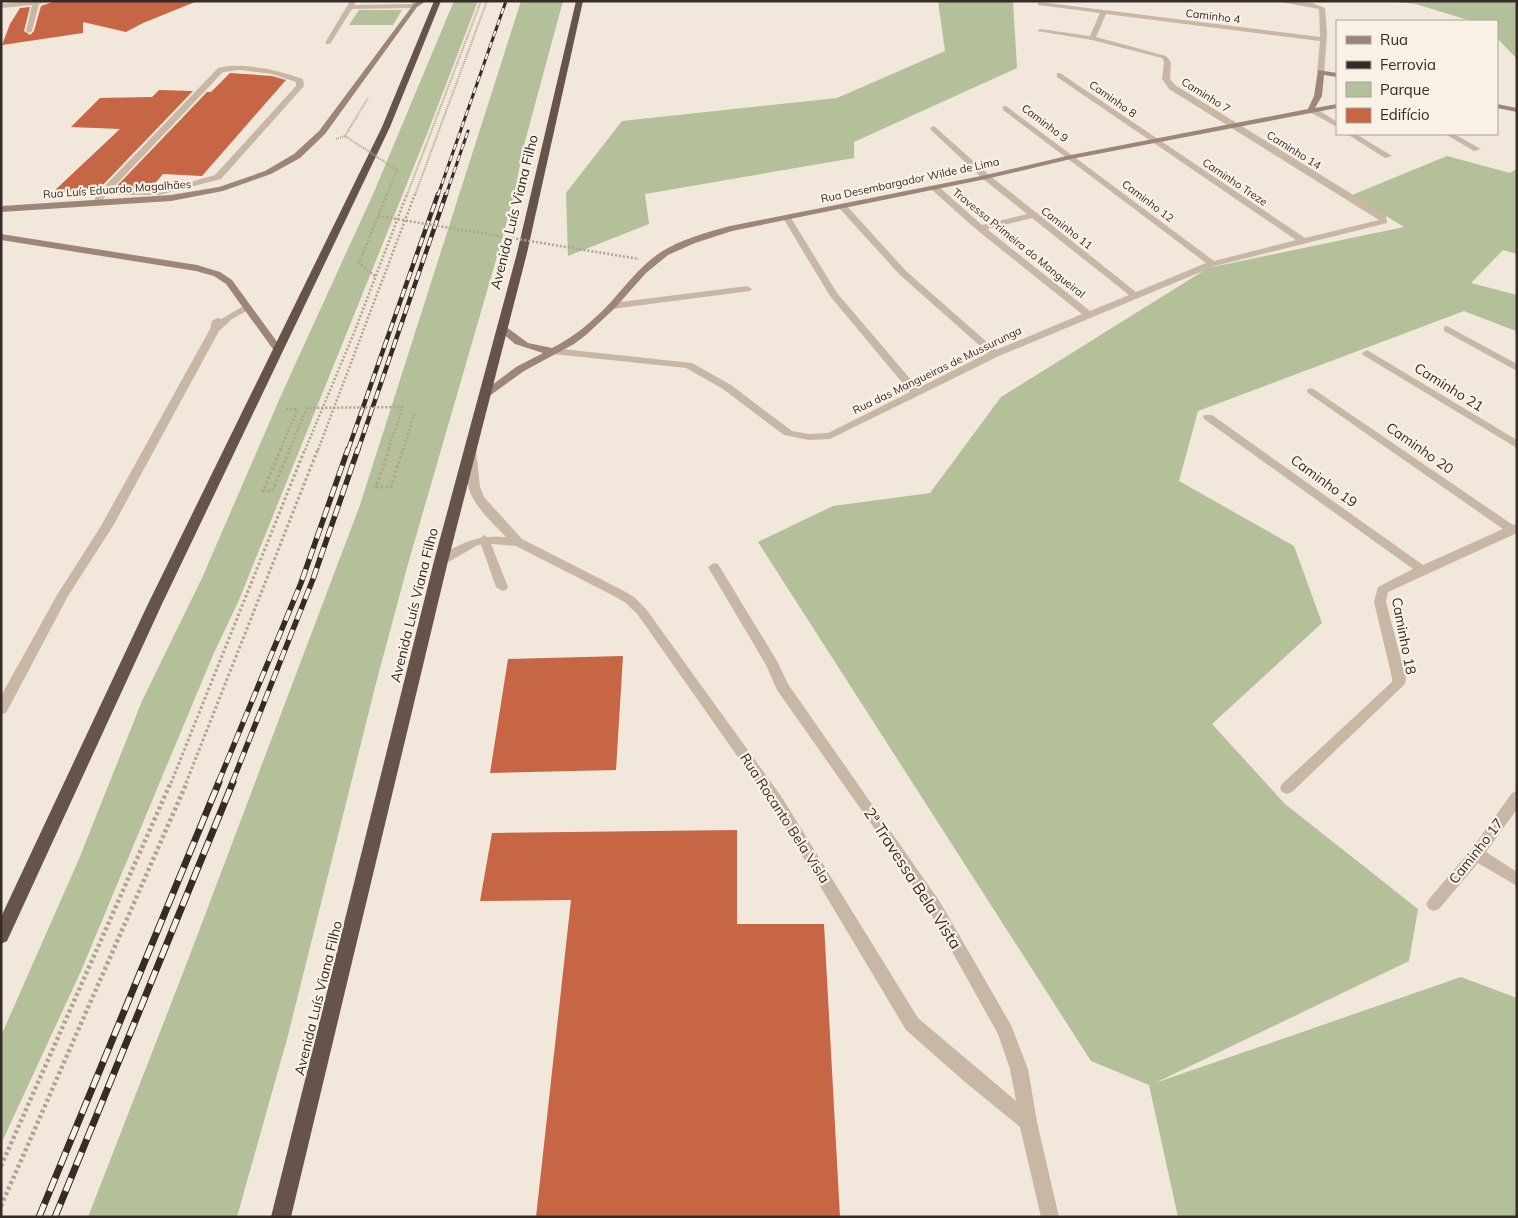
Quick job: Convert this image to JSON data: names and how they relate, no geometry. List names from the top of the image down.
{
  "streets": {
    "highway": ["Avenida Luís Viana Filho"],
    "main road": ["Rua Desembargador Wilde de Lima", "Rua Luís Eduardo Magalhães"],
    "street": [
      "Caminho 4",
      "Caminho 7",
      "Caminho 8",
      "Caminho 9",
      "Caminho 14",
      "Caminho Treze",
      "Caminho 12",
      "Caminho 11",
      "Travessa Primeira do Mangueiral",
      "Rua das Mangueiras de Mussurunga",
      "Caminho 21",
      "Caminho 20",
      "Caminho 19",
      "Caminho 18",
      "Rua Rocanto Bela Visla",
      "Caminho 17",
      "2ª Travessa Bela Vista"
    ]
  },
  "crossings": [
    ["Caminho 7", "Caminho 14"],
    ["Caminho 7", "Rua Desembargador Wilde de Lima"],
    ["Caminho 8", "Rua Desembargador Wilde de Lima"],
    ["Caminho 8", "Caminho Treze"],
    ["Caminho 9", "Rua Desembargador Wilde de Lima"],
    ["Caminho 9", "Caminho 12"],
    ["Caminho 14", "Rua Desembargador Wilde de Lima"],
    ["Caminho 14", "Rua das Mangueiras de Mussurunga"],
    ["Rua Desembargador Wilde de Lima", "Caminho Treze"],
    ["Rua Desembargador Wilde de Lima", "Caminho 12"],
    ["Rua Desembargador Wilde de Lima", "Avenida Luís Viana Filho"],
    ["Rua Desembargador Wilde de Lima", "Caminho 11"],
    ["Rua Desembargador Wilde de Lima", "Travessa Primeira do Mangueiral"],
    ["Rua Desembargador Wilde de Lima", "Rua das Mangueiras de Mussurunga"],
    ["Caminho Treze", "Rua das Mangueiras de Mussurunga"],
    ["Caminho 12", "Rua das Mangueiras de Mussurunga"],
    ["Avenida Luís Viana Filho", "Rua Rocanto Bela Visla"],
    ["Caminho 11", "Rua das Mangueiras de Mussurunga"],
    ["Travessa Primeira do Mangueiral", "Rua das Mangueiras de Mussurunga"],
    ["Caminho 20", "Caminho 18"],
    ["Caminho 19", "Caminho 18"],
    ["Rua Rocanto Bela Visla", "2ª Travessa Bela Vista"]
  ],
  "legend": [
    "Rua",
    "Ferrovia",
    "Parque",
    "Edifício"
  ]
}
